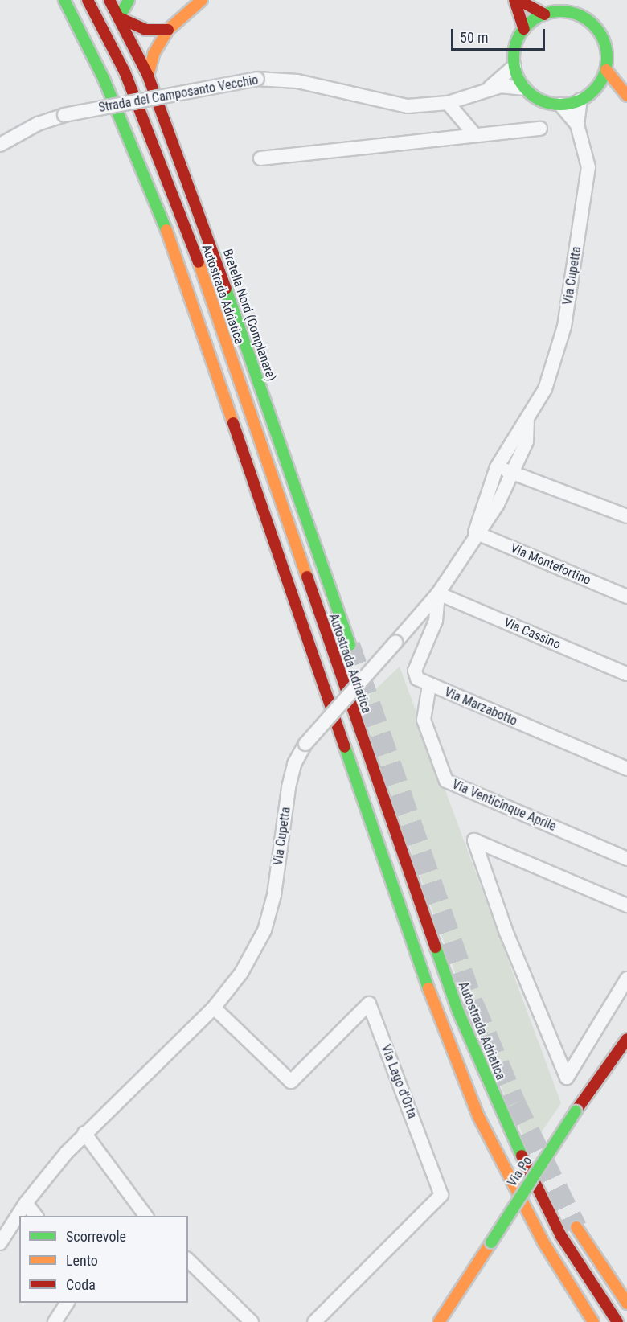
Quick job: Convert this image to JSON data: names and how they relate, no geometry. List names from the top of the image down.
{
  "streets": {
    "main road": ["Autostrada Adriatica", "Bretella Nord (Complanare)", "Via Po"],
    "street": [
      "Strada del Camposanto Vecchio",
      "Via Cupetta",
      "Via Montefortino",
      "Via Cassino",
      "Via Marzabotto",
      "Via Venticinque Aprile",
      "Via Lago d'Orta"
    ]
  },
  "crossings": [
    ["Strada del Camposanto Vecchio", "Via Cupetta"],
    ["Via Cupetta", "Via Montefortino"],
    ["Via Cupetta", "Via Cassino"],
    ["Via Cupetta", "Via Marzabotto"],
    ["Via Cupetta", "Via Lago d'Orta"],
    ["Via Cassino", "Via Marzabotto"],
    ["Via Marzabotto", "Via Venticinque Aprile"]
  ],
  "legend": ["Scorrevole", "Lento", "Coda"],
  "scale_bar": "50 m"
}
